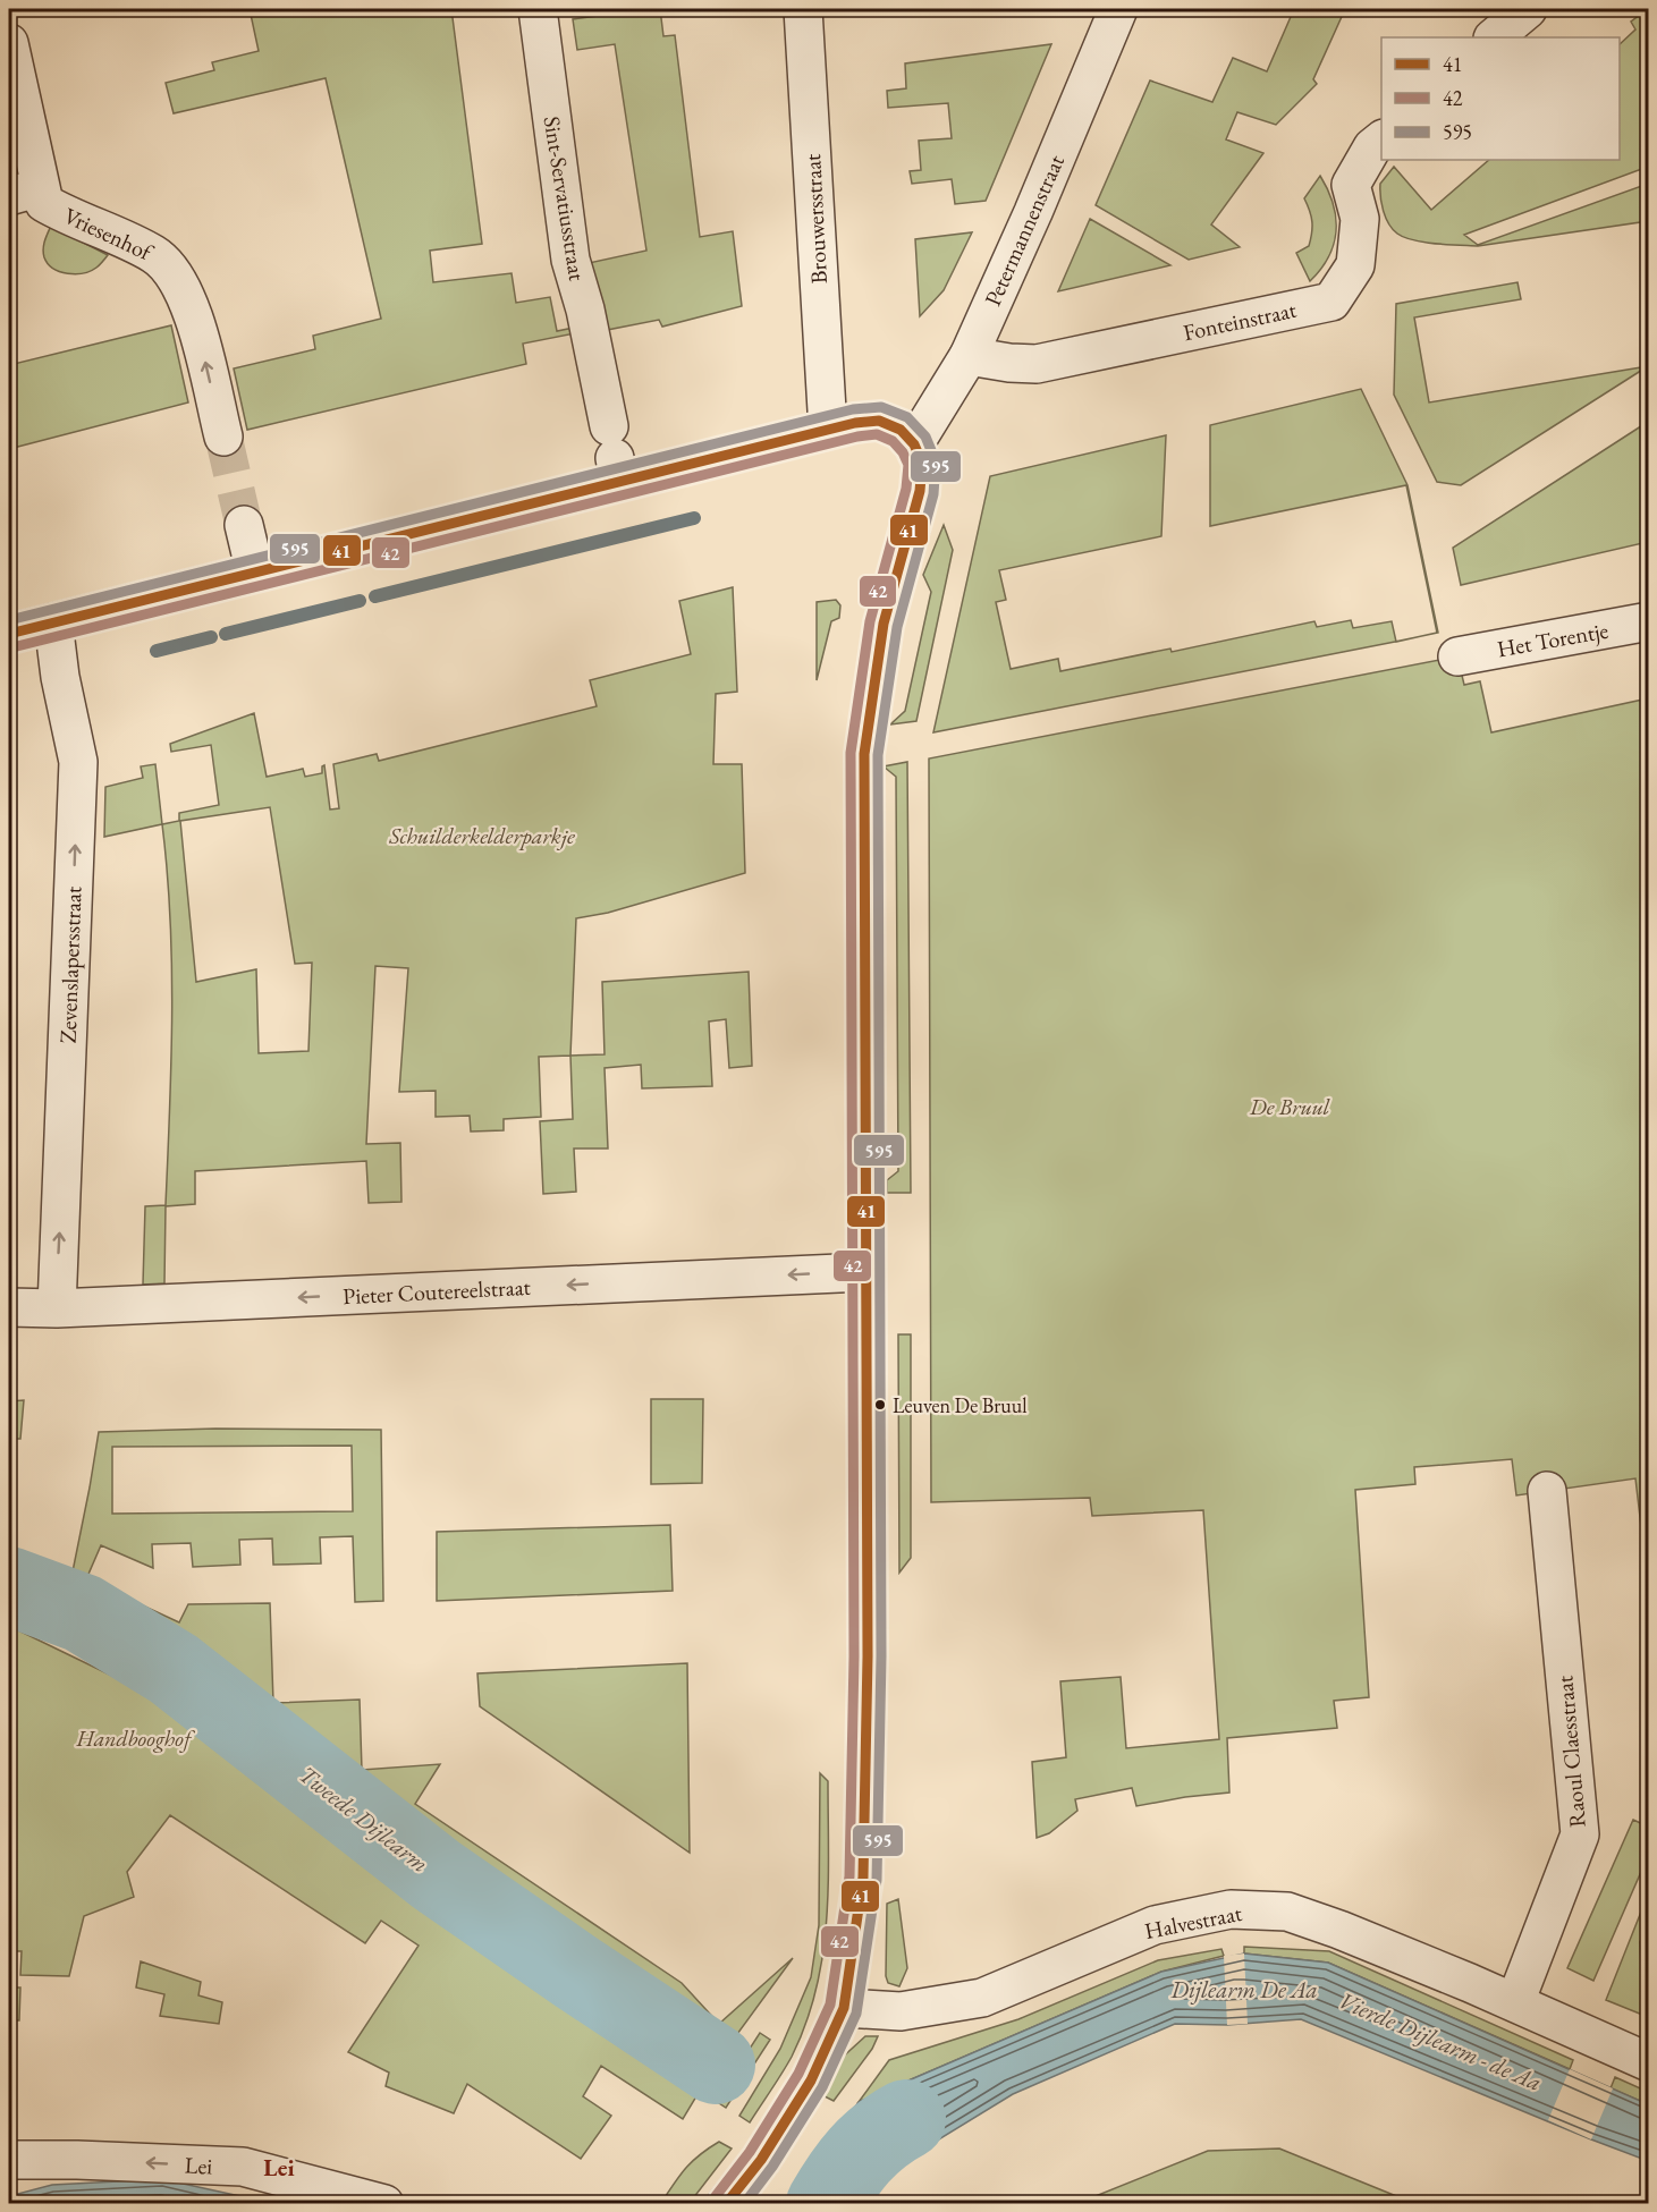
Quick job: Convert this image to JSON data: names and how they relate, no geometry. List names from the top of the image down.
{
  "streets": {
    "street": [
      "Sint-Servatiusstraat",
      "Brouwersstraat",
      "Petermannenstraat",
      "Vriesenhof",
      "Fonteinstraat",
      "Het Torentje",
      "Zevenslapersstraat",
      "Pieter Coutereelstraat",
      "Raoul Claesstraat",
      "Halvestraat",
      "Lei"
    ]
  },
  "crossings": [
    ["Petermannenstraat", "Fonteinstraat"],
    ["Zevenslapersstraat", "Pieter Coutereelstraat"],
    ["Raoul Claesstraat", "Halvestraat"]
  ],
  "one_way": [
    "Vriesenhof",
    "Zevenslapersstraat",
    "Pieter Coutereelstraat",
    "Lei"
  ],
  "districts": ["Lei"],
  "water": ["Tweede Dijlearm", "Dijlearm De Aa", "Vierde Dijlearm - de Aa"],
  "parks": ["Schuilderkelderparkje", "De Bruul", "Handbooghof"],
  "places": ["Leuven De Bruul"],
  "lines": ["transit line 595", "transit line 41", "transit line 42"],
  "legend": ["41", "42", "595"]
}
